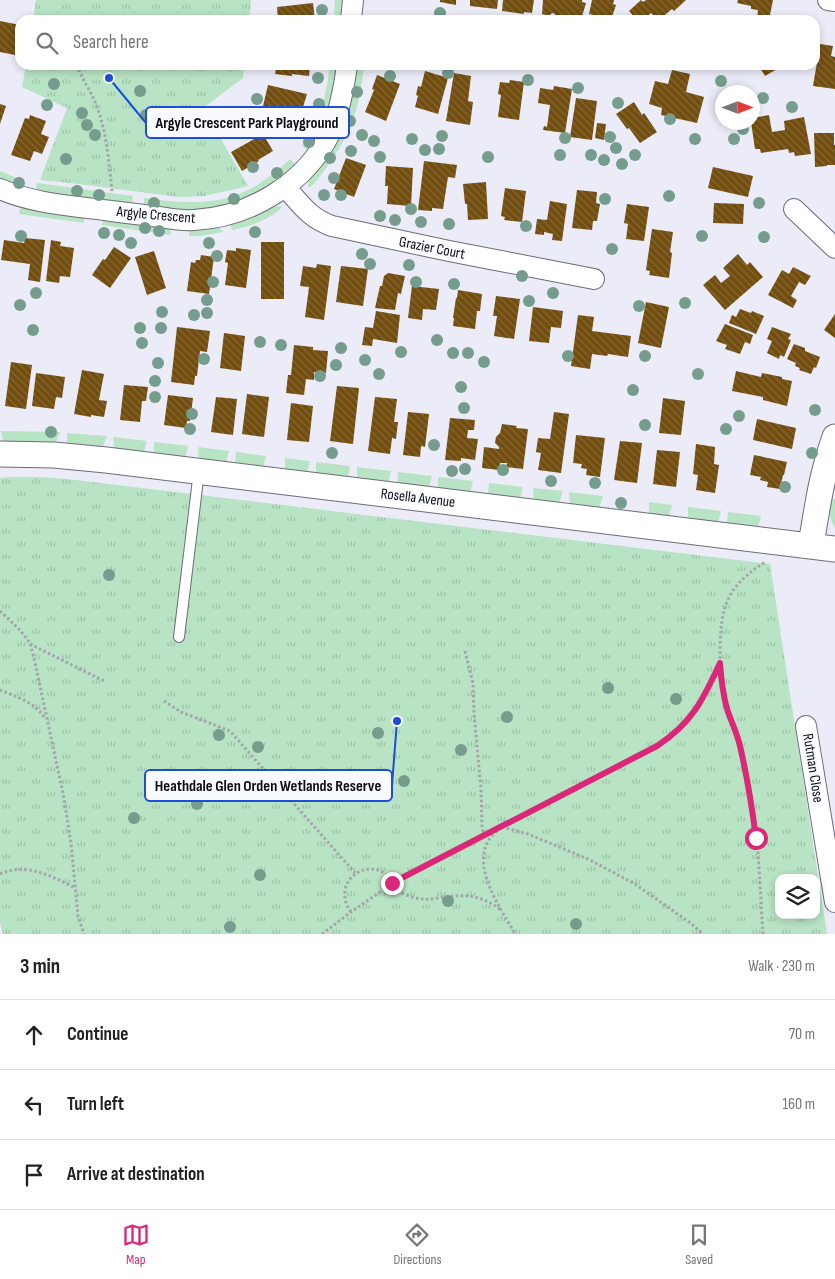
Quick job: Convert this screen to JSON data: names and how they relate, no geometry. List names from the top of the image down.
{
  "streets": {
    "street": [
      "Argyle Crescent",
      "Grazier Court",
      "Rosella Avenue",
      "Rutman Close"
    ]
  },
  "crossings": [
    ["Argyle Crescent", "Grazier Court"]
  ],
  "places": ["Argyle Crescent Park Playground", "Heathdale Glen Orden Wetlands Reserve"],
  "north": "right",
  "page": {
    "search": "Search here",
    "heading": ["3 min", "Walk · 230 m"],
    "list": [
      ["Continue", "70 m"],
      ["Turn left", "160 m"],
      "Arrive at destination"
    ],
    "nav": ["Map", "Directions", "Saved"]
  }
}
